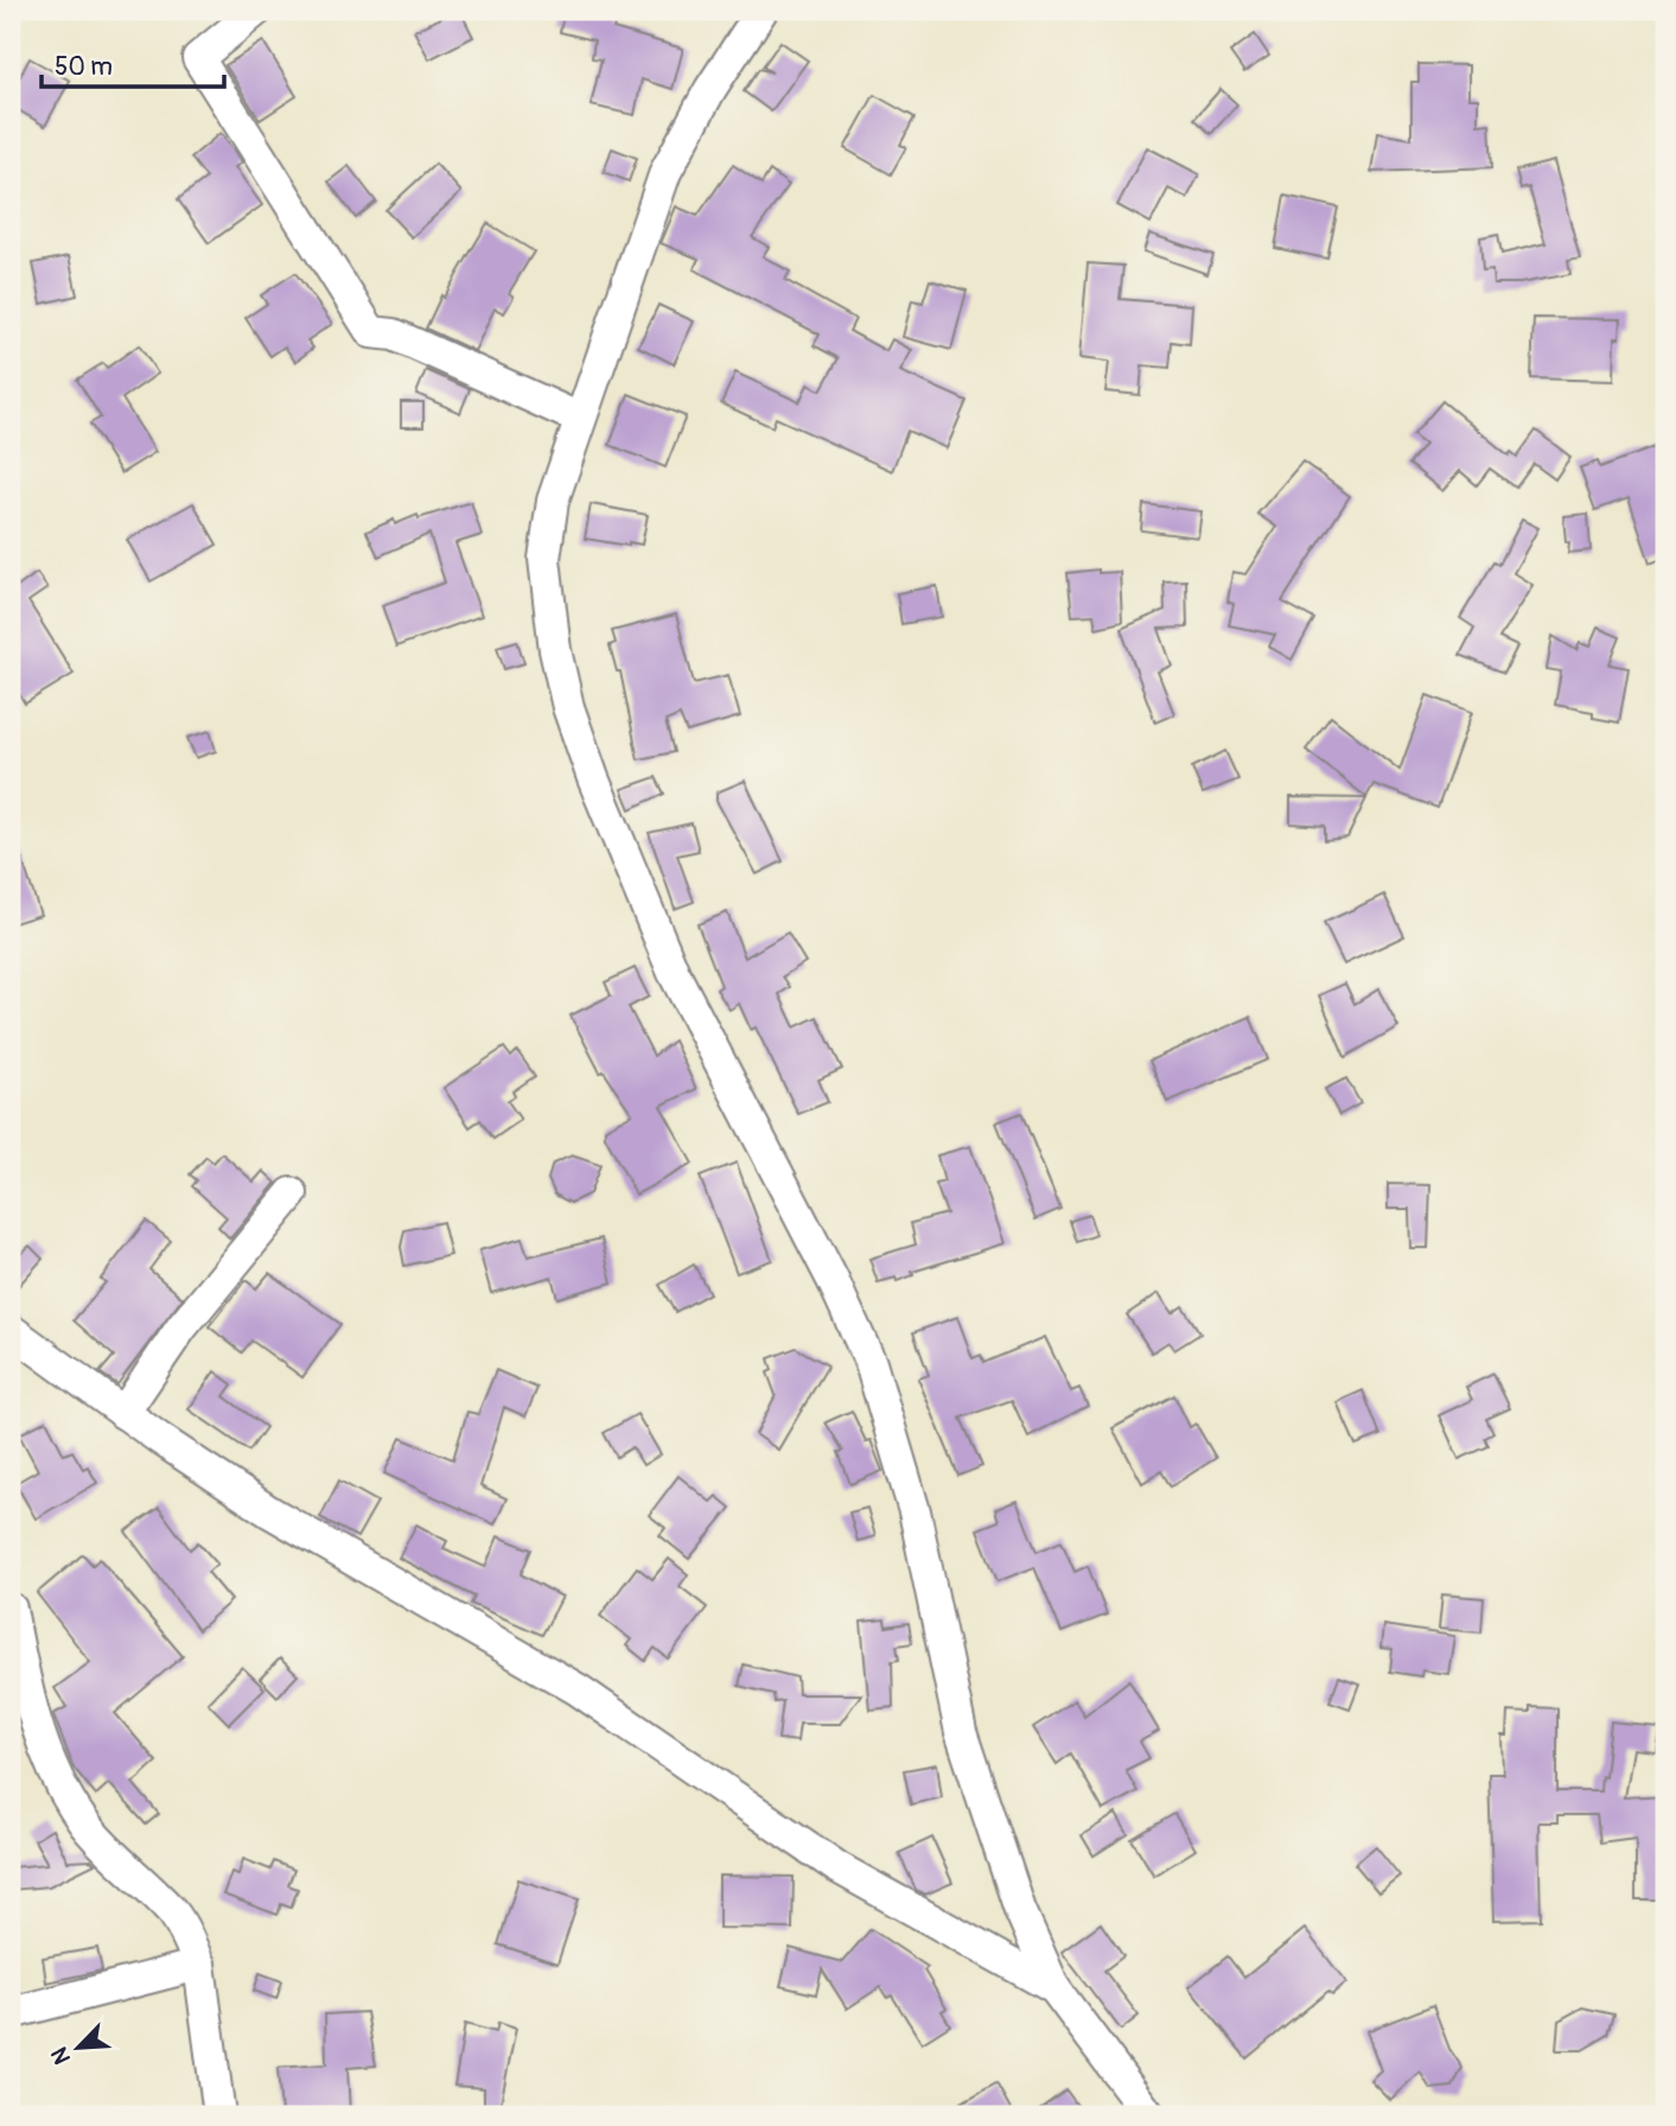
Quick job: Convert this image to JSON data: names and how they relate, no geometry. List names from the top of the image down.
{
  "scale_bar": "50 m",
  "north": "bottom left"
}
